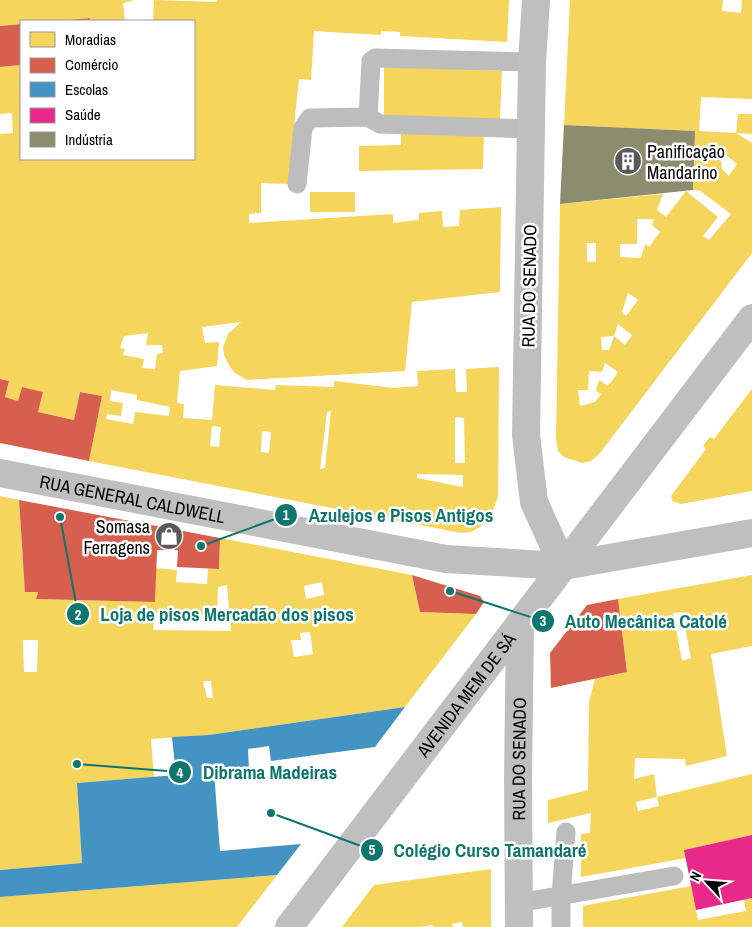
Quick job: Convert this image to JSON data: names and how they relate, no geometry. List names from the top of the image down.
{
  "streets": {
    "street": ["RUA DO SENADO", "RUA GENERAL CALDWELL", "AVENIDA MEM DE SÁ"]
  },
  "crossings": [
    ["RUA DO SENADO", "RUA GENERAL CALDWELL"],
    ["RUA DO SENADO", "AVENIDA MEM DE SÁ"],
    ["RUA GENERAL CALDWELL", "AVENIDA MEM DE SÁ"]
  ],
  "places": {
    "building": ["Panificação Mandarino"],
    "other": [
      "Loja de pisos Mercadão dos pisos",
      "Azulejos e Pisos Antigos",
      "Auto Mecânica Catolé",
      "Dibrama Madeiras",
      "Colégio Curso Tamandaré"
    ],
    "shop": ["Somasa Ferragens"]
  },
  "legend": [
    "Moradias",
    "Comércio",
    "Escolas",
    "Saúde",
    "Indústria"
  ],
  "north": "top left"
}
